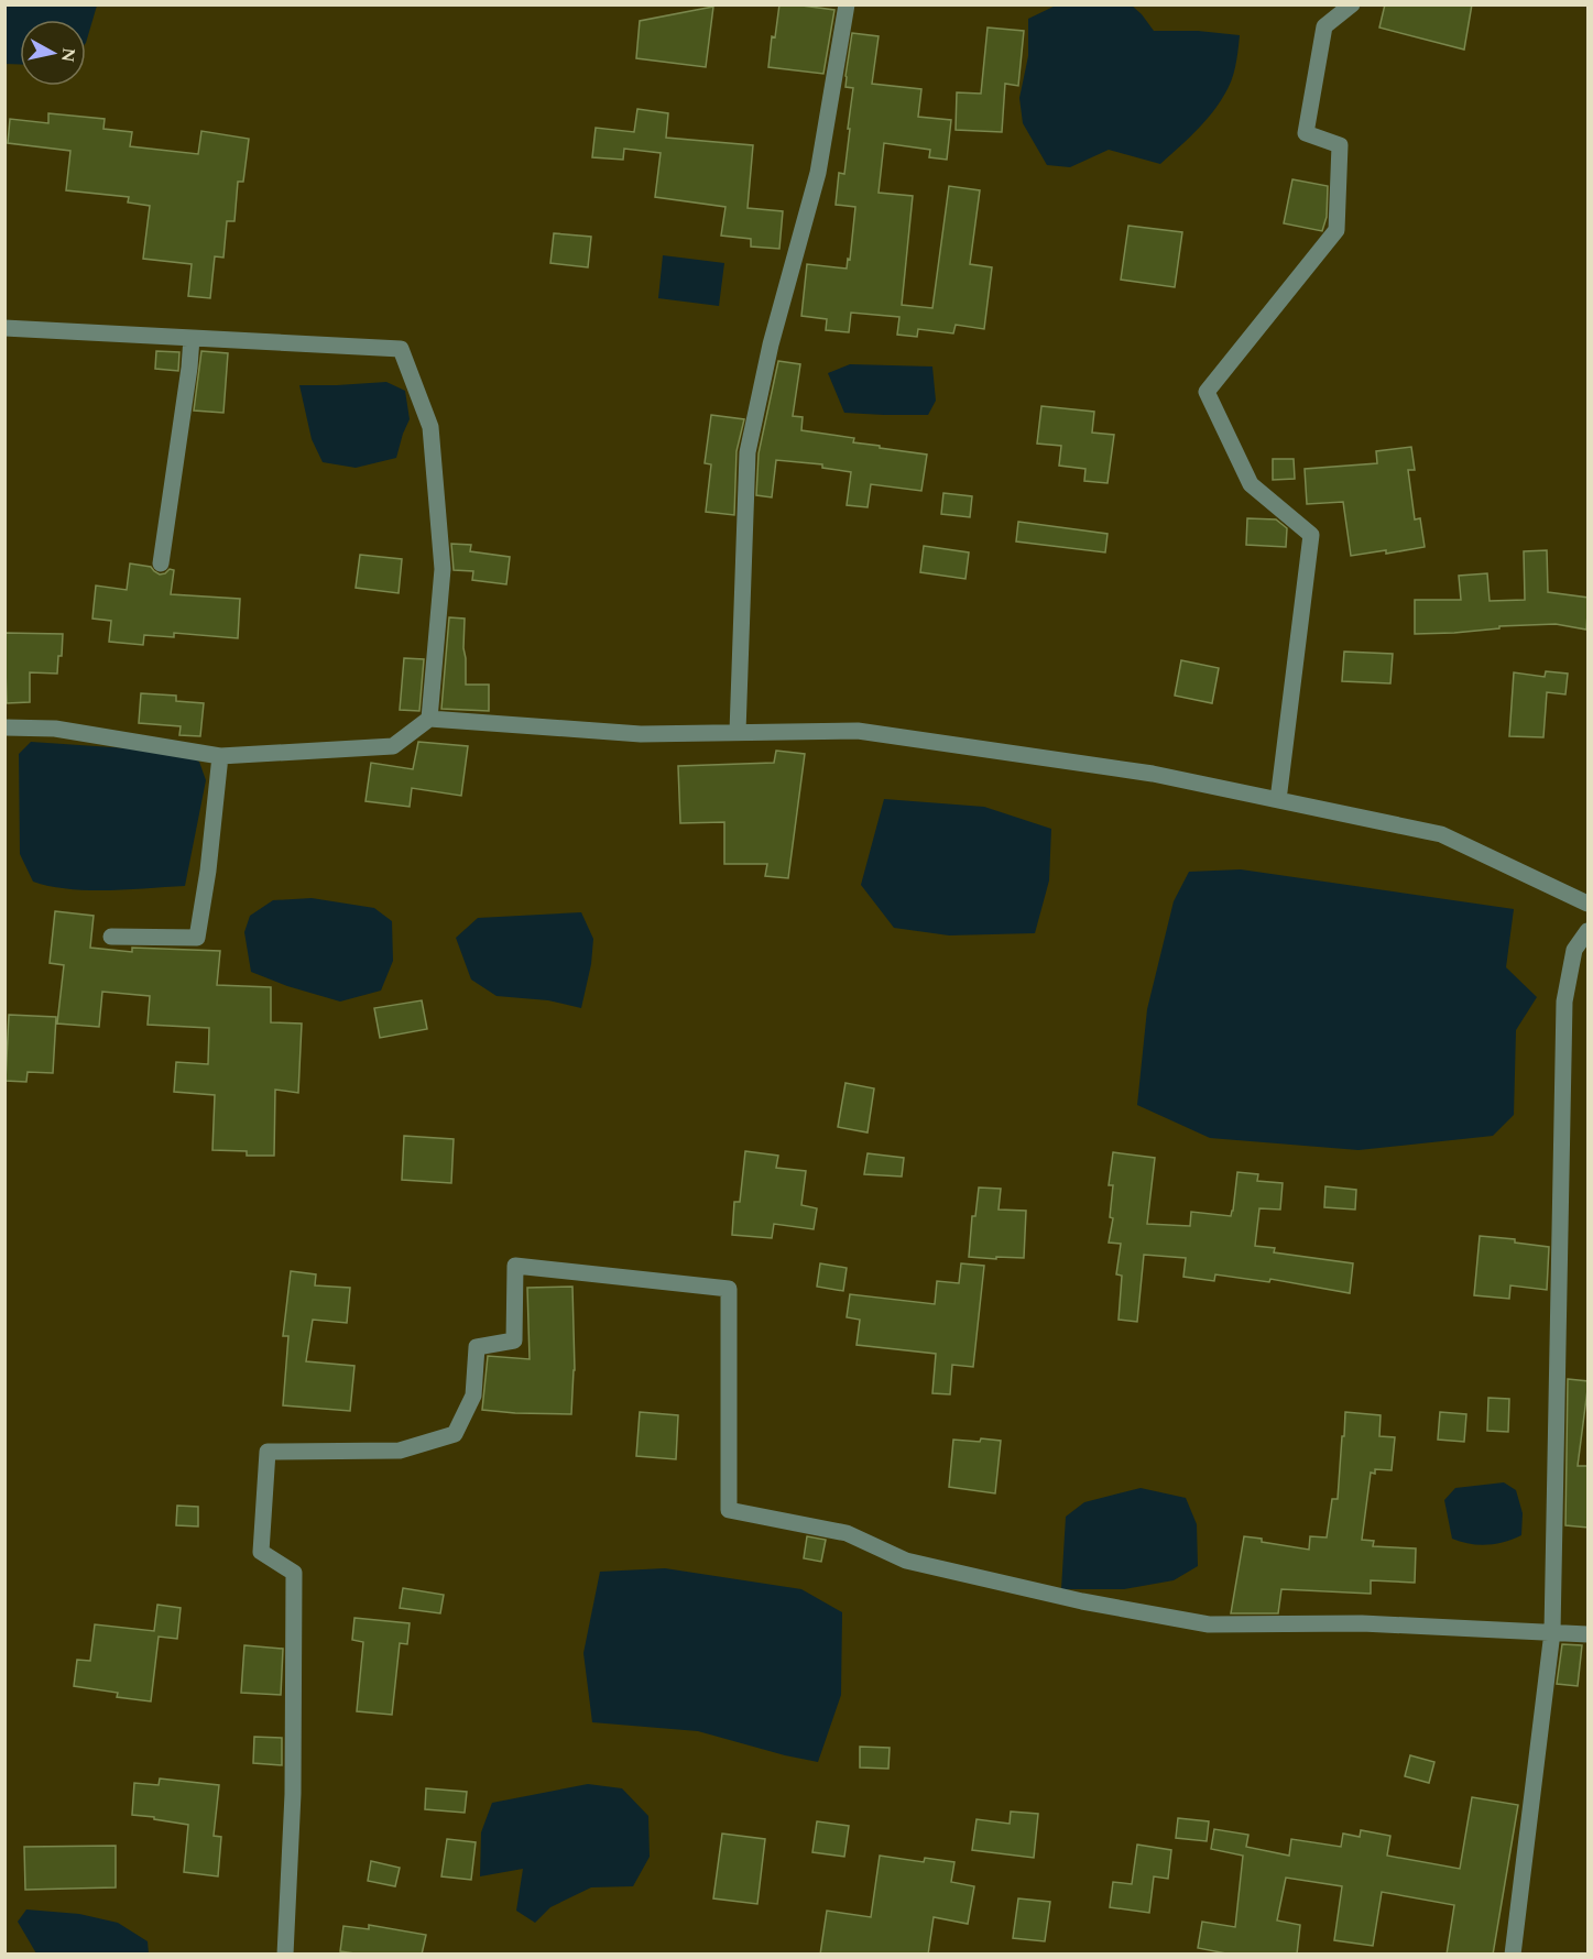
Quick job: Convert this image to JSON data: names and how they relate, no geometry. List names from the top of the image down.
{
  "north": "right"
}
